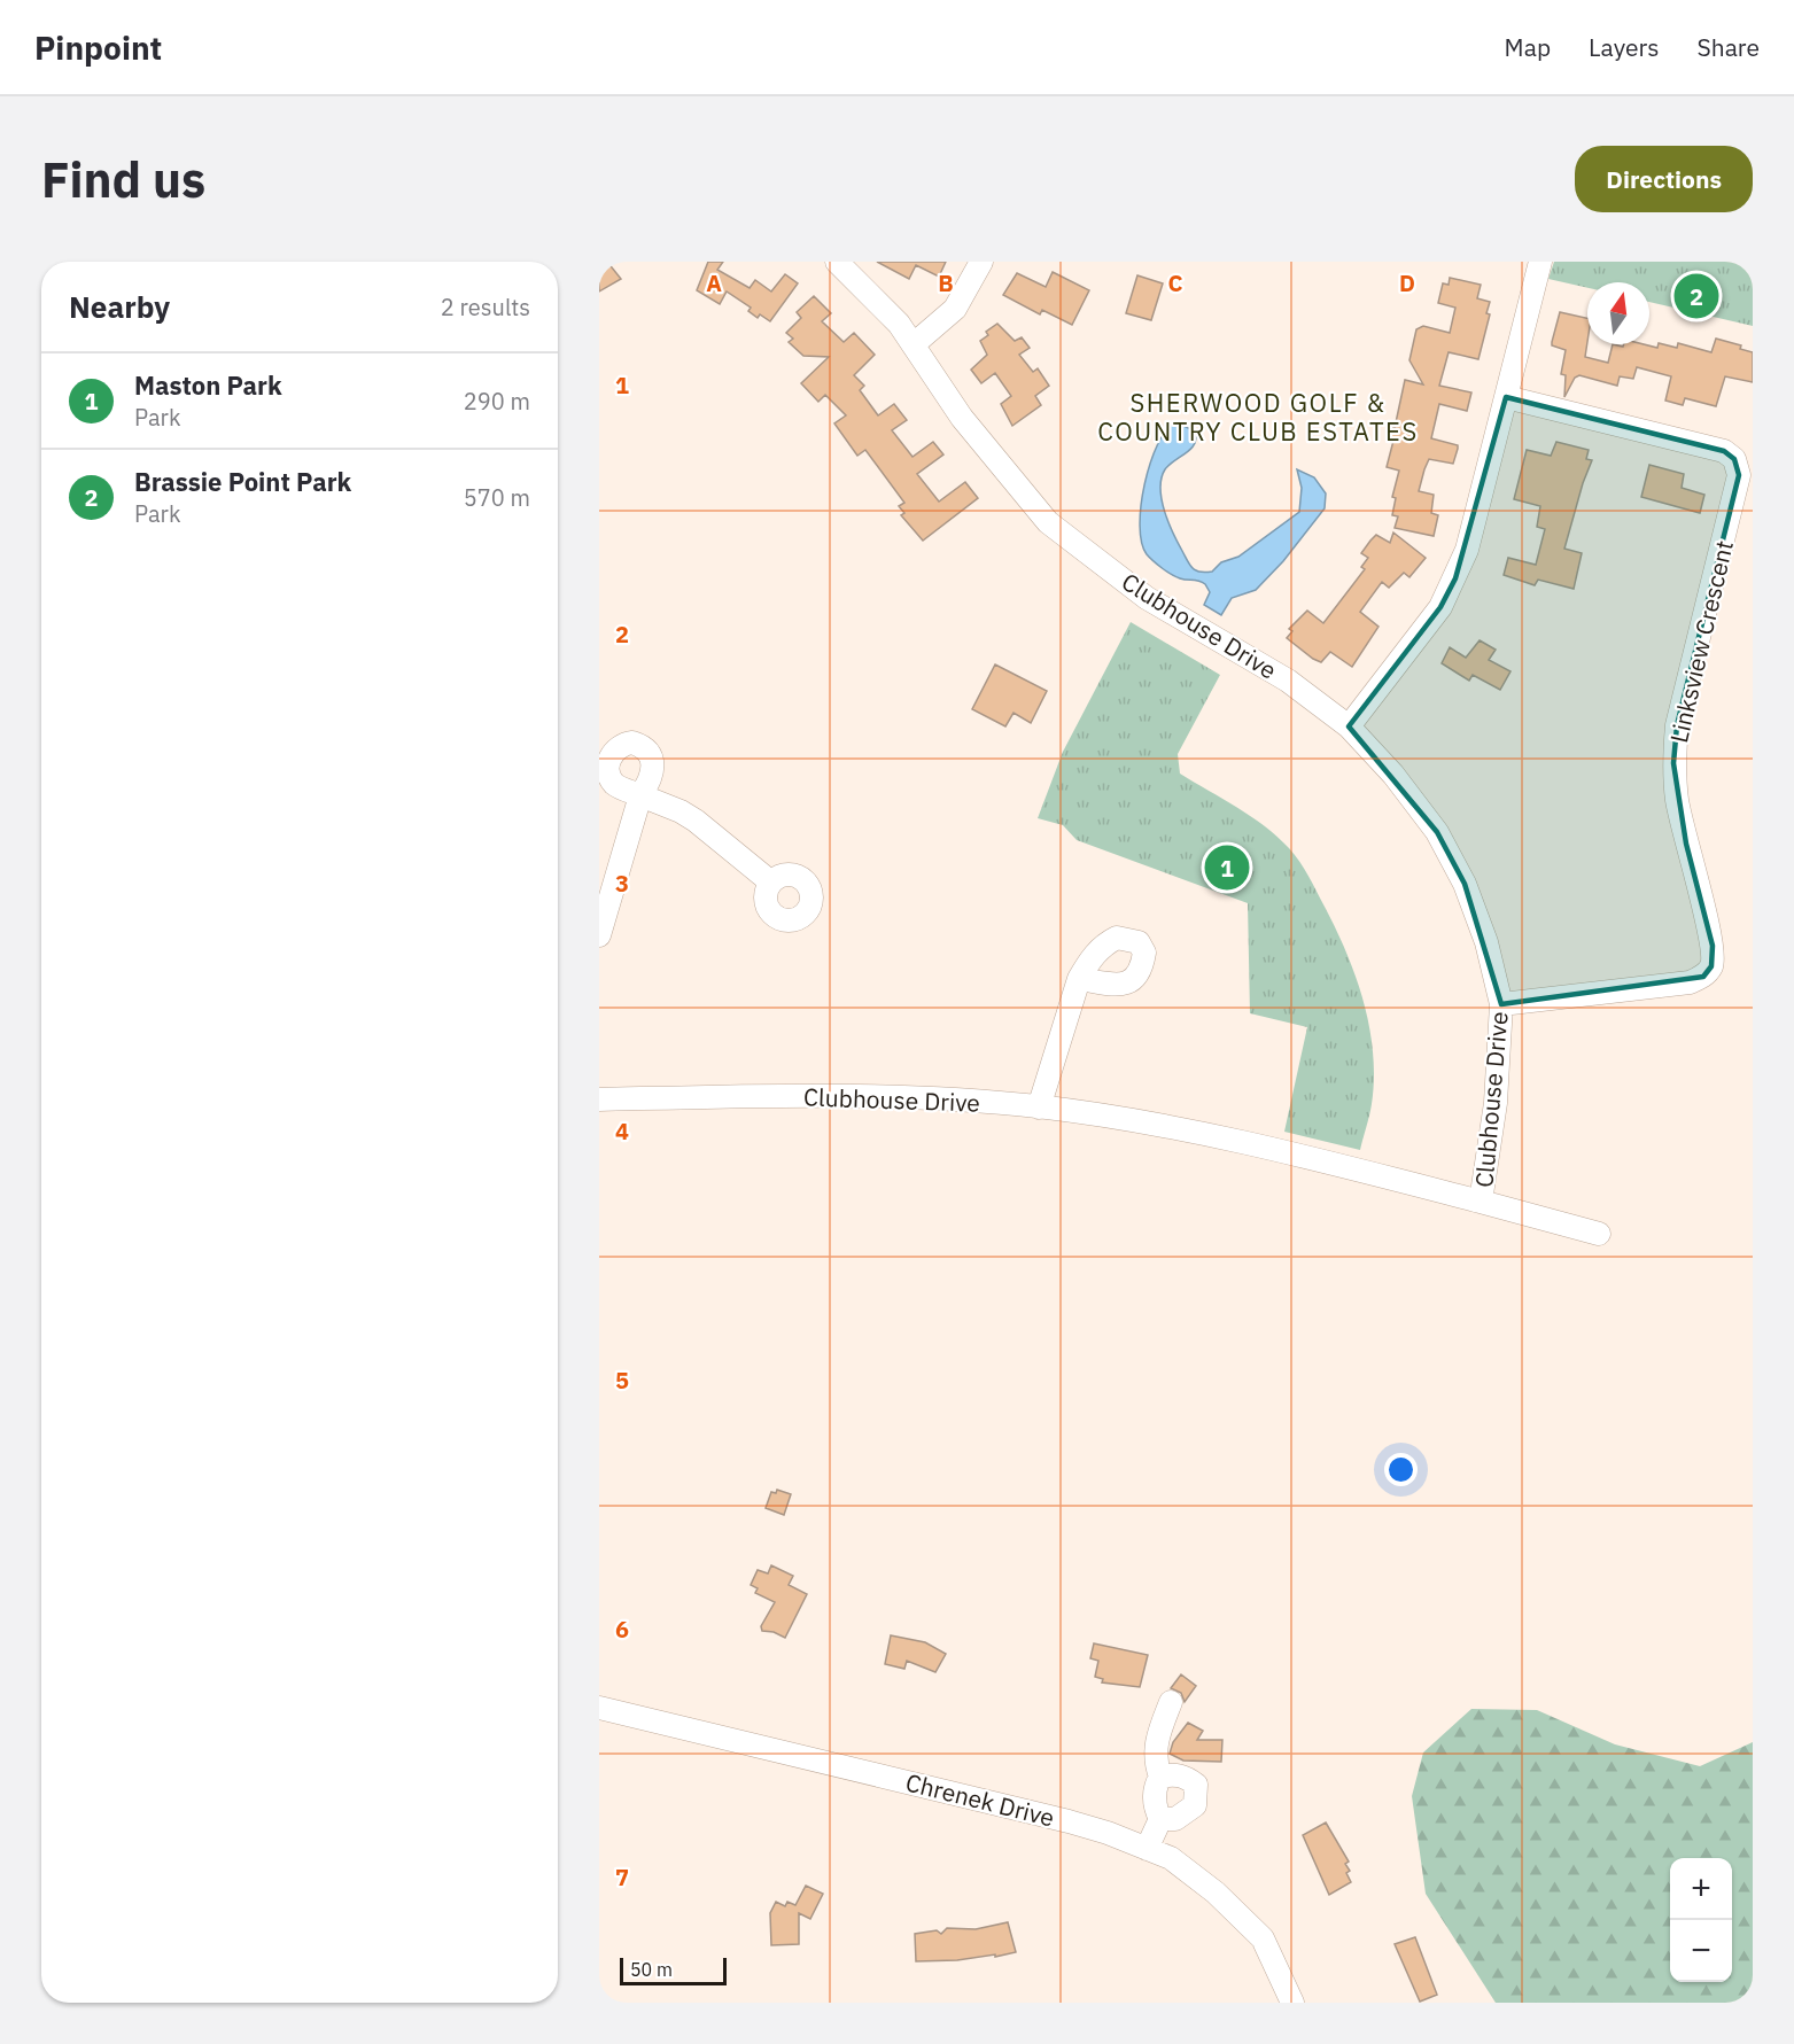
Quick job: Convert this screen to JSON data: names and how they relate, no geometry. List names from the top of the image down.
{
  "streets": {
    "street": ["Clubhouse Drive", "Linksview Crescent", "Chrenek Drive"]
  },
  "crossings": [
    ["Clubhouse Drive", "Linksview Crescent"]
  ],
  "districts": ["SHERWOOD GOLF & COUNTRY CLUB ESTATES"],
  "scale_bar": "50 m",
  "north": "top",
  "page": {
    "header": "Pinpoint",
    "nav": ["Map", "Layers", "Share"],
    "buttons": "Directions",
    "title": "Find us",
    "heading": ["Nearby", "2 results"],
    "pins": ["2", "1"],
    "list": [
      {
        "mark": "1",
        "name": "Maston Park",
        "note": "Park",
        "value": "290 m"
      },
      {
        "mark": "2",
        "name": "Brassie Point Park",
        "note": "Park",
        "value": "570 m"
      }
    ],
    "map_buttons": ["+", "−"],
    "scale": "50 m"
  },
  "grid": {
    "columns": [
      "A",
      "B",
      "C",
      "D"
    ],
    "rows": [
      "1",
      "2",
      "3",
      "4",
      "5",
      "6",
      "7"
    ]
  }
}
